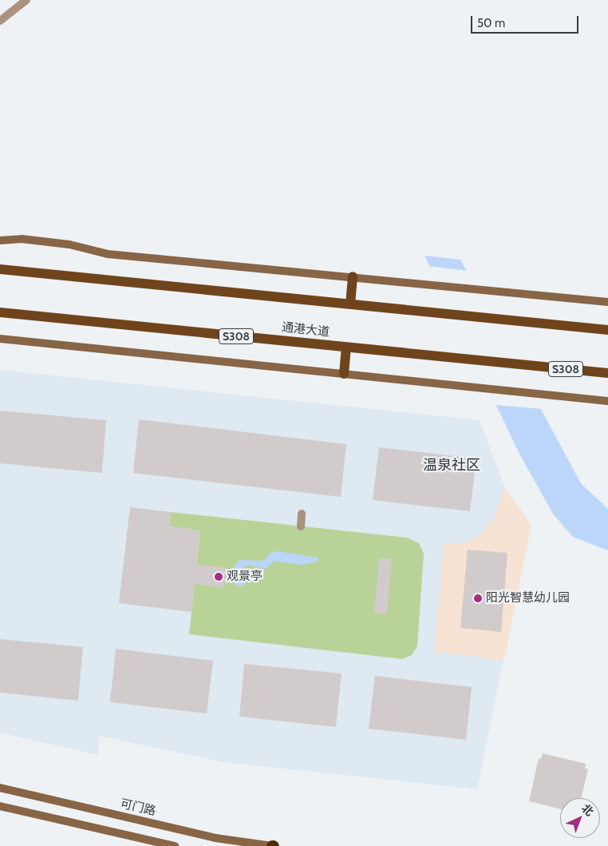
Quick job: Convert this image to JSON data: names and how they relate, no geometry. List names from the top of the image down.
{
  "streets": {
    "main road": ["通港大道", "S308"],
    "street": ["可门路"]
  },
  "districts": ["温泉社区"],
  "places": ["观景亭", "阳光智慧幼儿园"],
  "scale_bar": "50 m",
  "north": "top right"
}
